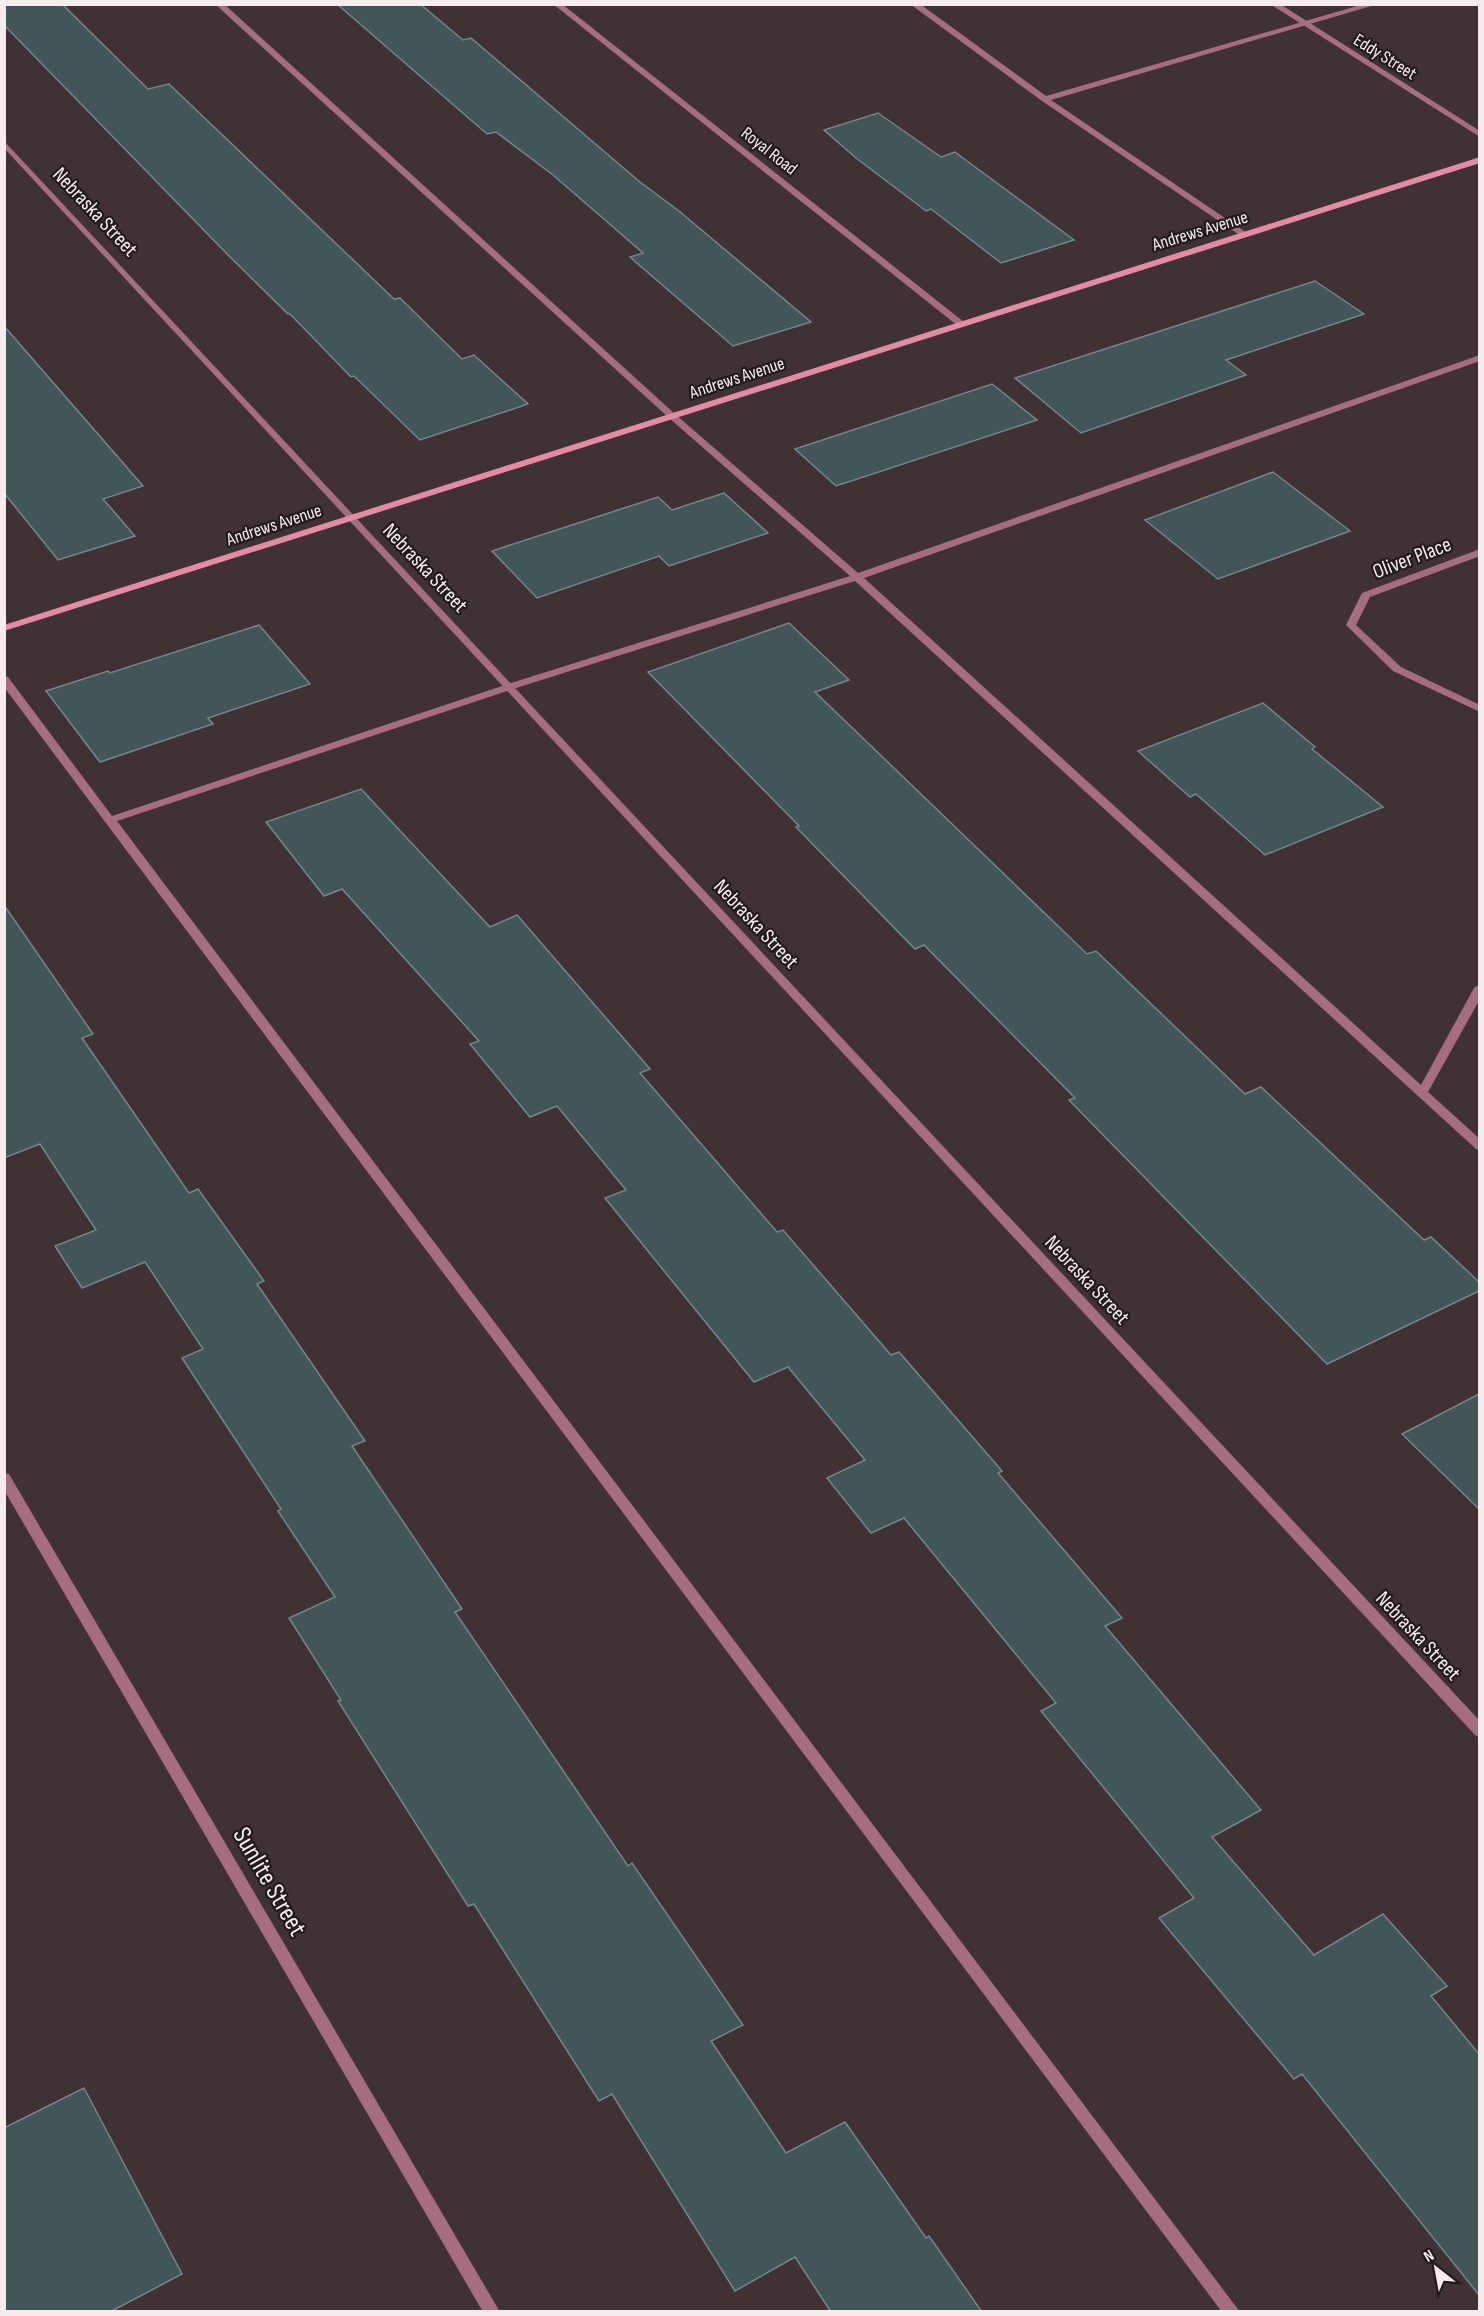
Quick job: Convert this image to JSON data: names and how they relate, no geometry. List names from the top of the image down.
{
  "streets": {
    "street": [
      "Eddy Street",
      "Royal Road",
      "Nebraska Street",
      "Andrews Avenue",
      "Oliver Place",
      "Sunlite Street"
    ]
  },
  "crossings": [
    ["Royal Road", "Andrews Avenue"],
    ["Nebraska Street", "Andrews Avenue"]
  ],
  "north": "top left"
}
